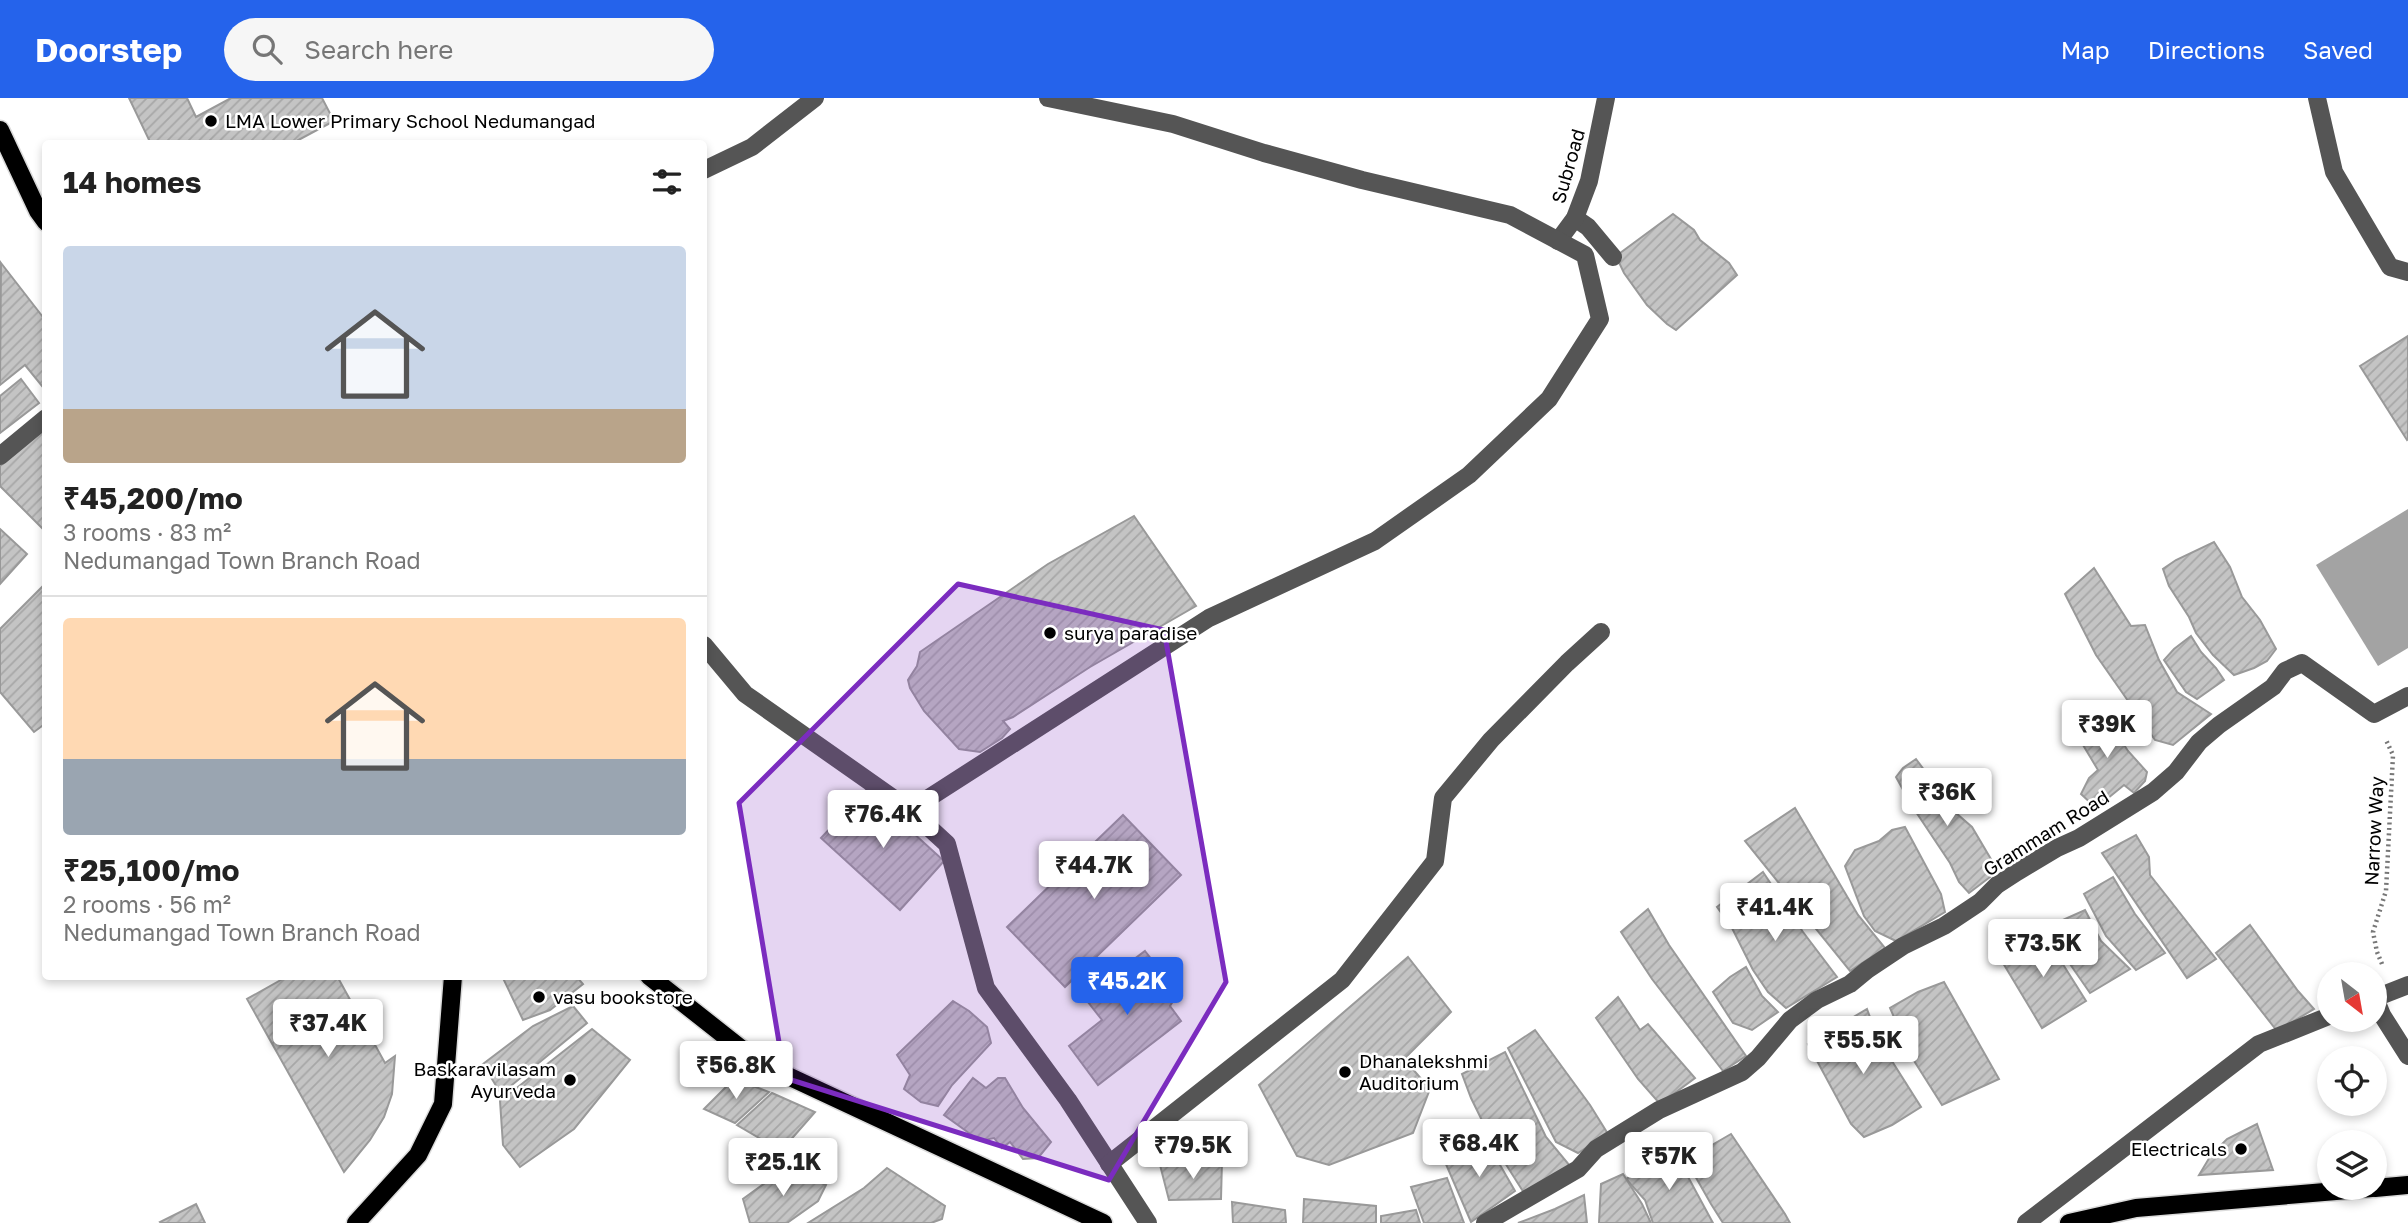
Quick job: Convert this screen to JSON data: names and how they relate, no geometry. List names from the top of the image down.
{
  "streets": {
    "street": ["Subroad", "Grammam Road"],
    "path": ["Narrow Way"]
  },
  "crossings": [
    ["Narrow Way", "Grammam Road"]
  ],
  "places": [
    "LMA Lower Primary School Nedumangad",
    "surya paradise",
    "vasu bookstore",
    "Dhanalekshmi Auditorium",
    "Baskaravilasam Ayurveda",
    "Electricals"
  ],
  "north": "bottom right",
  "page": {
    "header": "Doorstep",
    "search": "Search here",
    "nav": ["Map", "Directions", "Saved"],
    "heading": "14 homes",
    "list": [
      {
        "name": "₹45,200/mo",
        "note": "3 rooms · 83 m² · Nedumangad Town Branch Road"
      },
      {
        "name": "₹25,100/mo",
        "note": "2 rooms · 56 m² · Nedumangad Town Branch Road"
      }
    ],
    "price": [
      "₹39K",
      "₹36K",
      "₹76.4K",
      "₹44.7K",
      "₹41.4K",
      "₹73.5K",
      "₹45.2K",
      "₹37.4K",
      "₹55.5K",
      "₹56.8K",
      "₹68.4K",
      "₹79.5K",
      "₹57K",
      "₹25.1K"
    ]
  }
}
